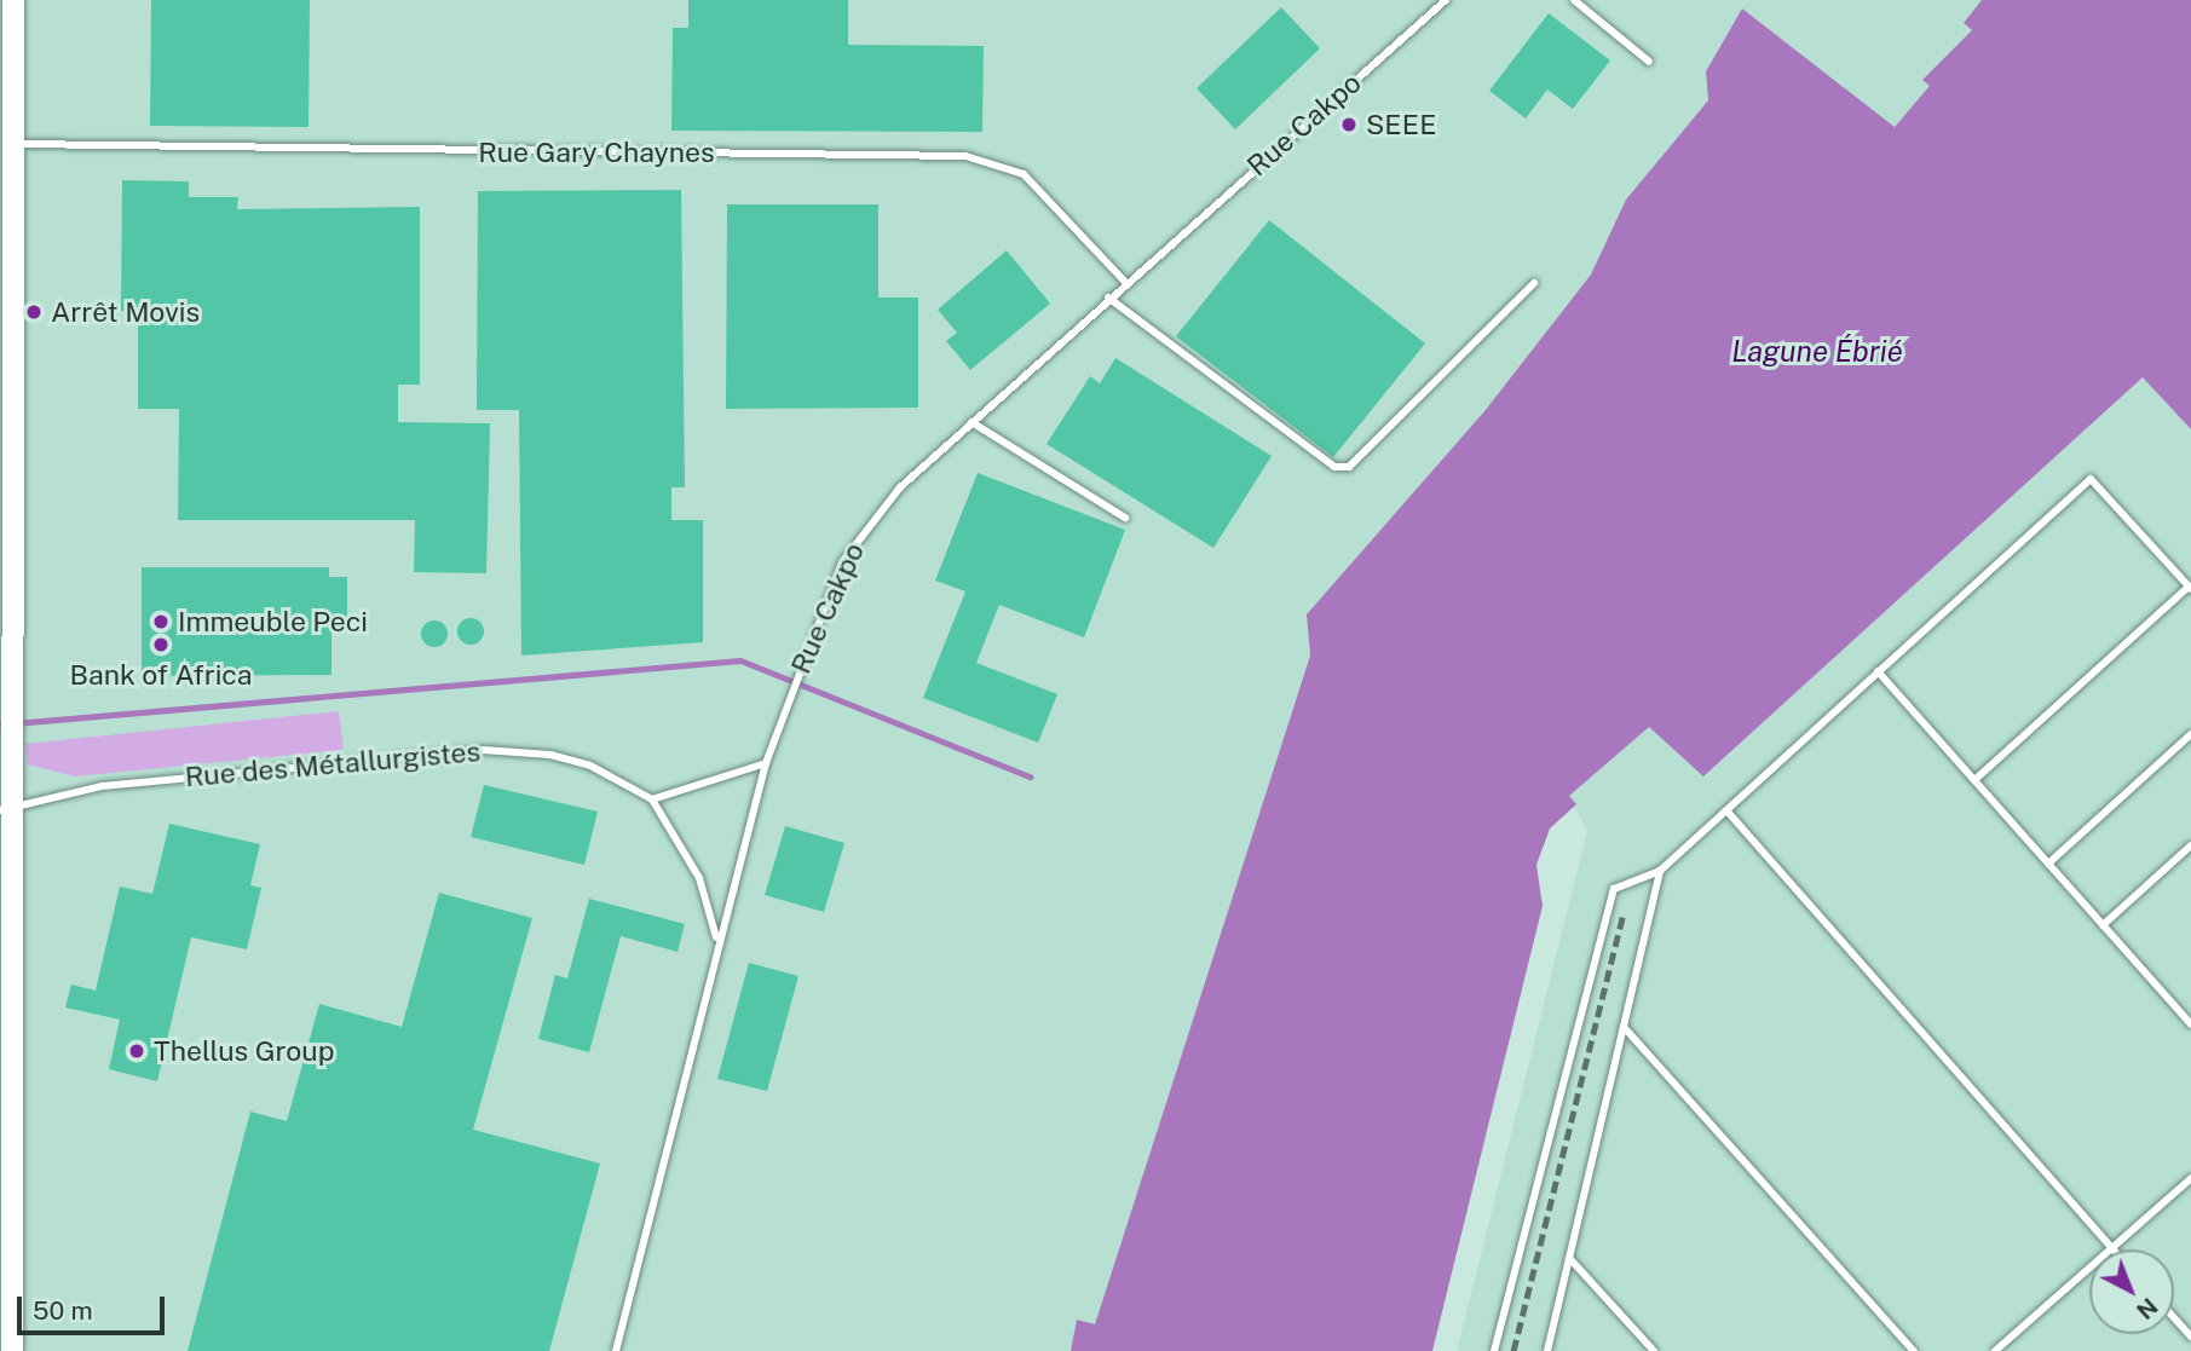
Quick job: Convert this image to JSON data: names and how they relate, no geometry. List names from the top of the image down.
{
  "streets": {
    "lane": ["Rue Cakpo", "Rue Gary Chaynes", "Rue des Métallurgistes"]
  },
  "crossings": [
    ["Rue Cakpo", "Rue Gary Chaynes"]
  ],
  "water": ["Lagune Ébrié"],
  "places": [
    "SEEE",
    "Arrêt Movis",
    "Immeuble Peci",
    "Bank of Africa",
    "Thellus Group"
  ],
  "scale_bar": "50 m",
  "north": "bottom right"
}
